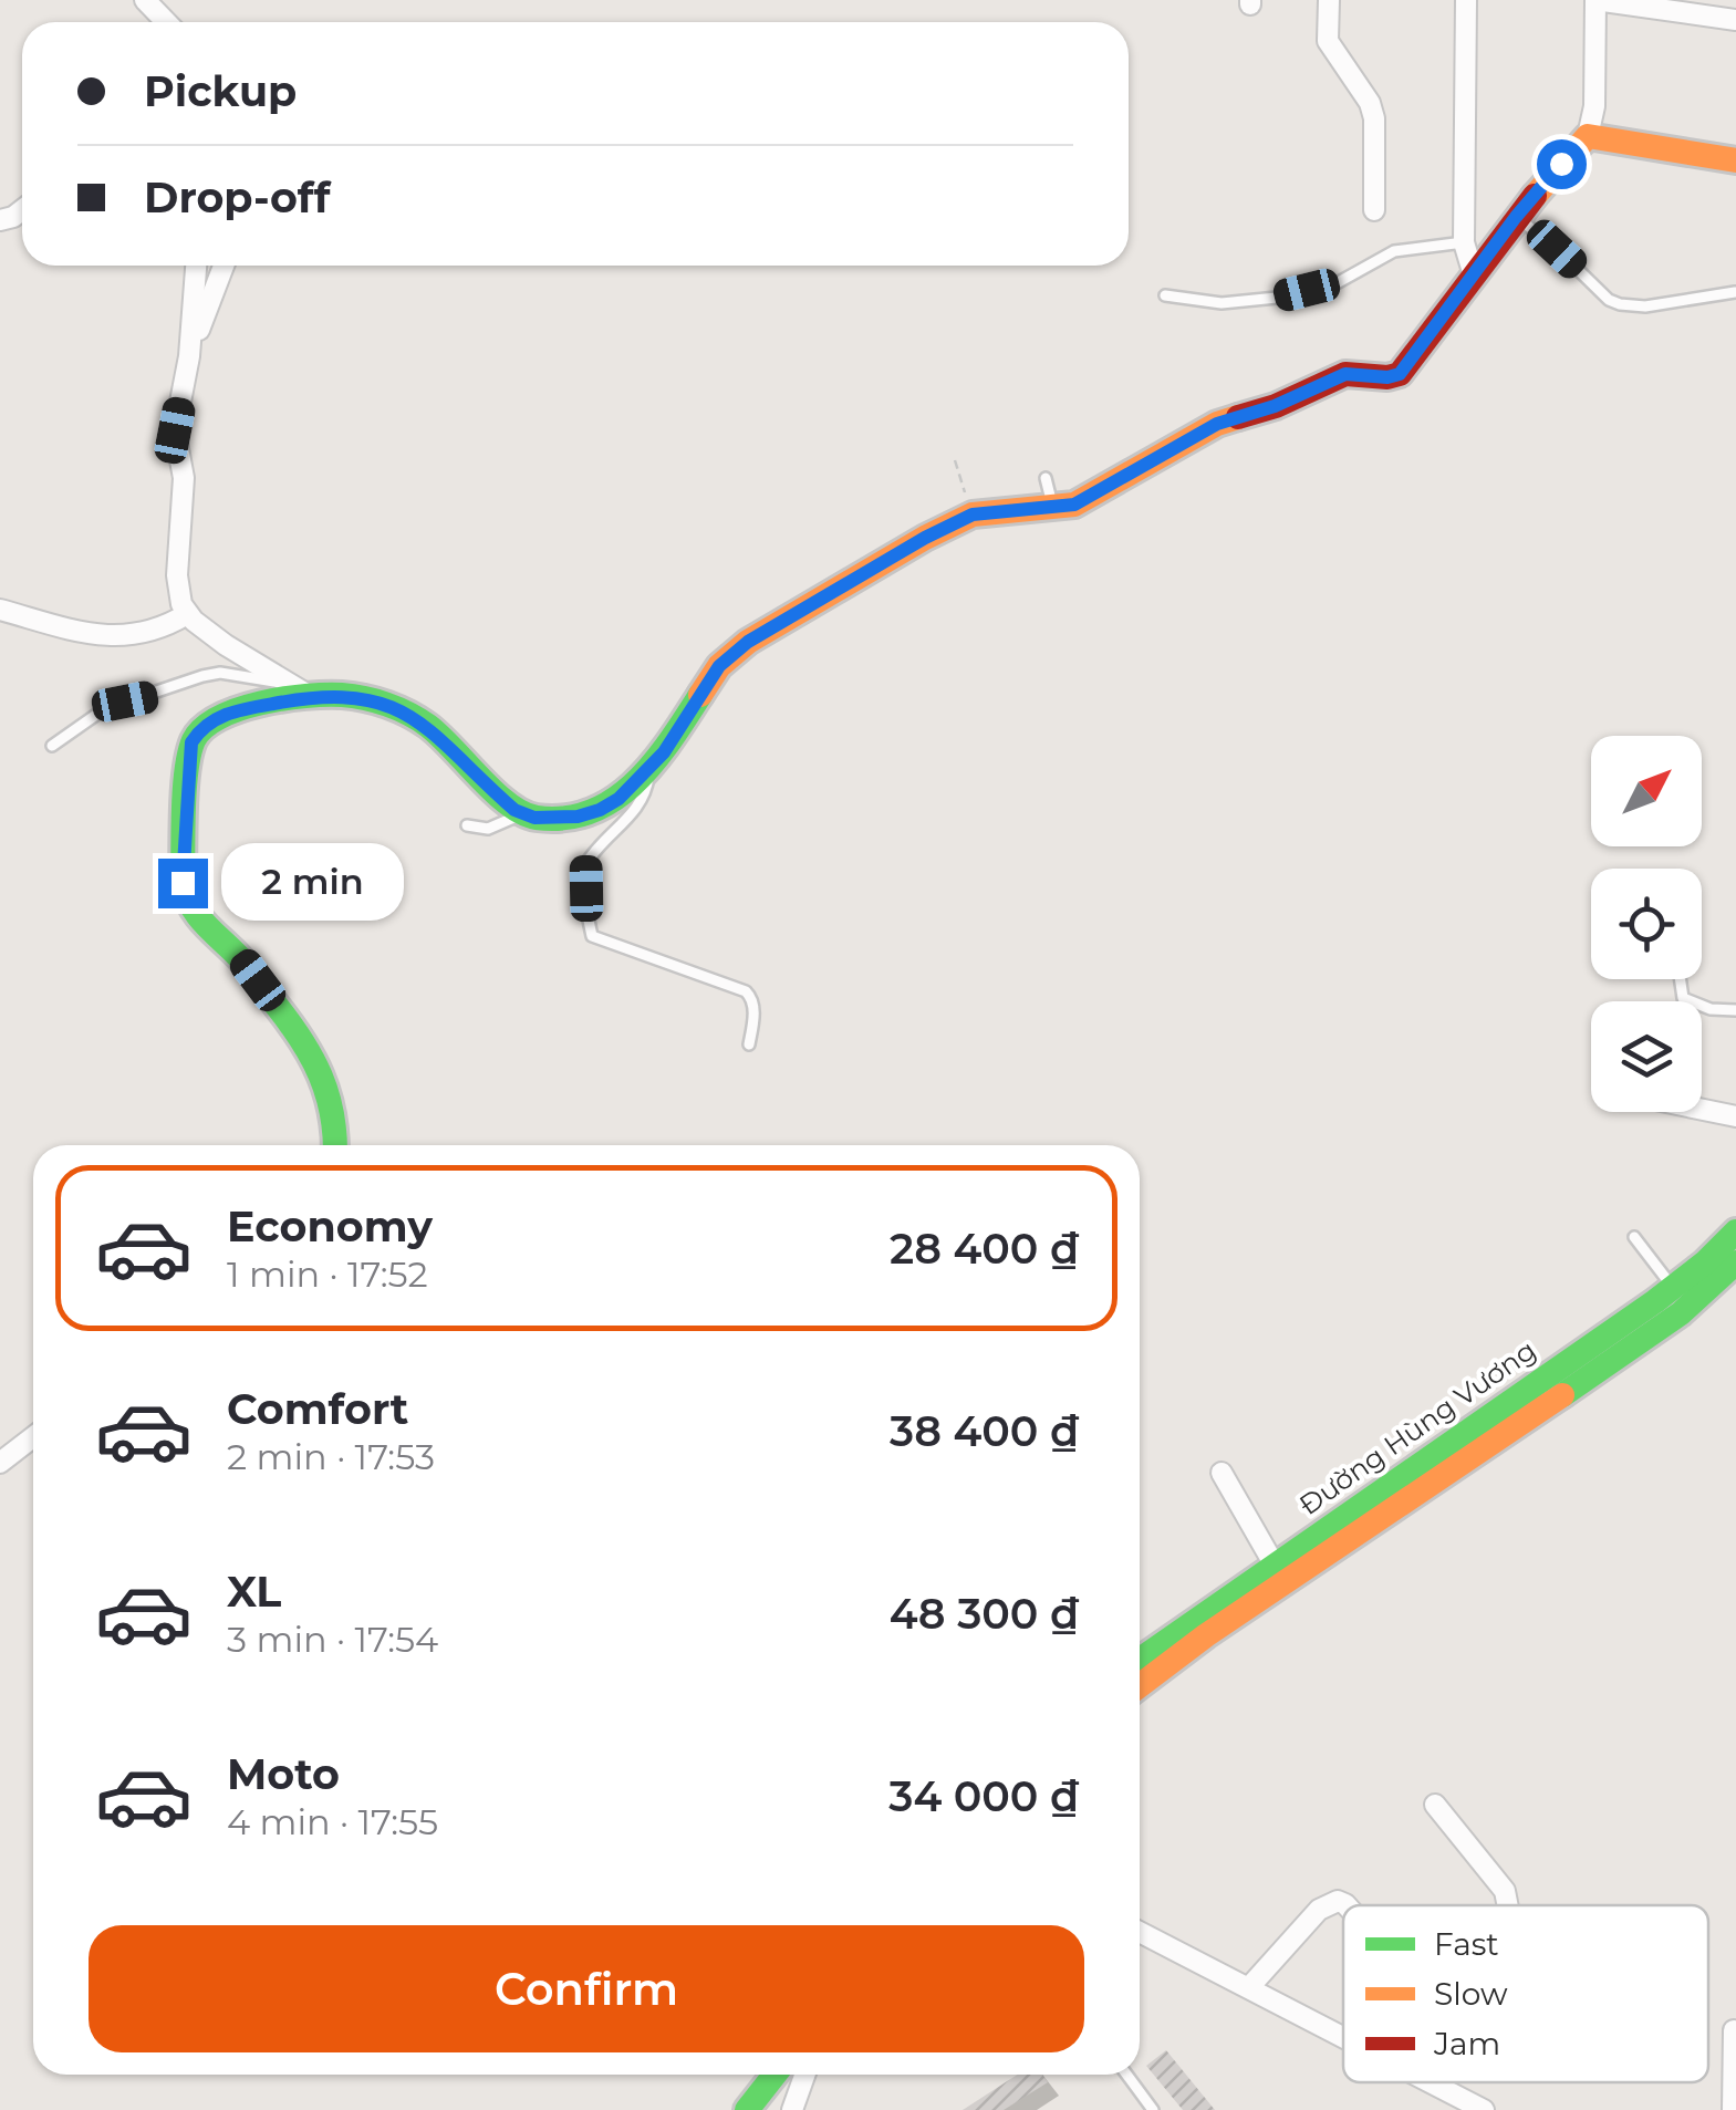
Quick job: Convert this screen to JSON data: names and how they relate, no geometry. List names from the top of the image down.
{
  "streets": {
    "street": ["Đường Hùng Vương"]
  },
  "legend": ["Fast", "Slow", "Jam"],
  "north": "top right",
  "page": {
    "banner": ["Pickup", "Drop-off"],
    "bubble": "2 min",
    "list": [
      {
        "name": "Economy",
        "note": "1 min · 17:52",
        "value": "28 400 ₫"
      },
      {
        "name": "Comfort",
        "note": "2 min · 17:53",
        "value": "38 400 ₫"
      },
      {
        "name": "XL",
        "note": "3 min · 17:54",
        "value": "48 300 ₫"
      },
      {
        "name": "Moto",
        "note": "4 min · 17:55",
        "value": "34 000 ₫"
      }
    ],
    "buttons": "Confirm"
  }
}
